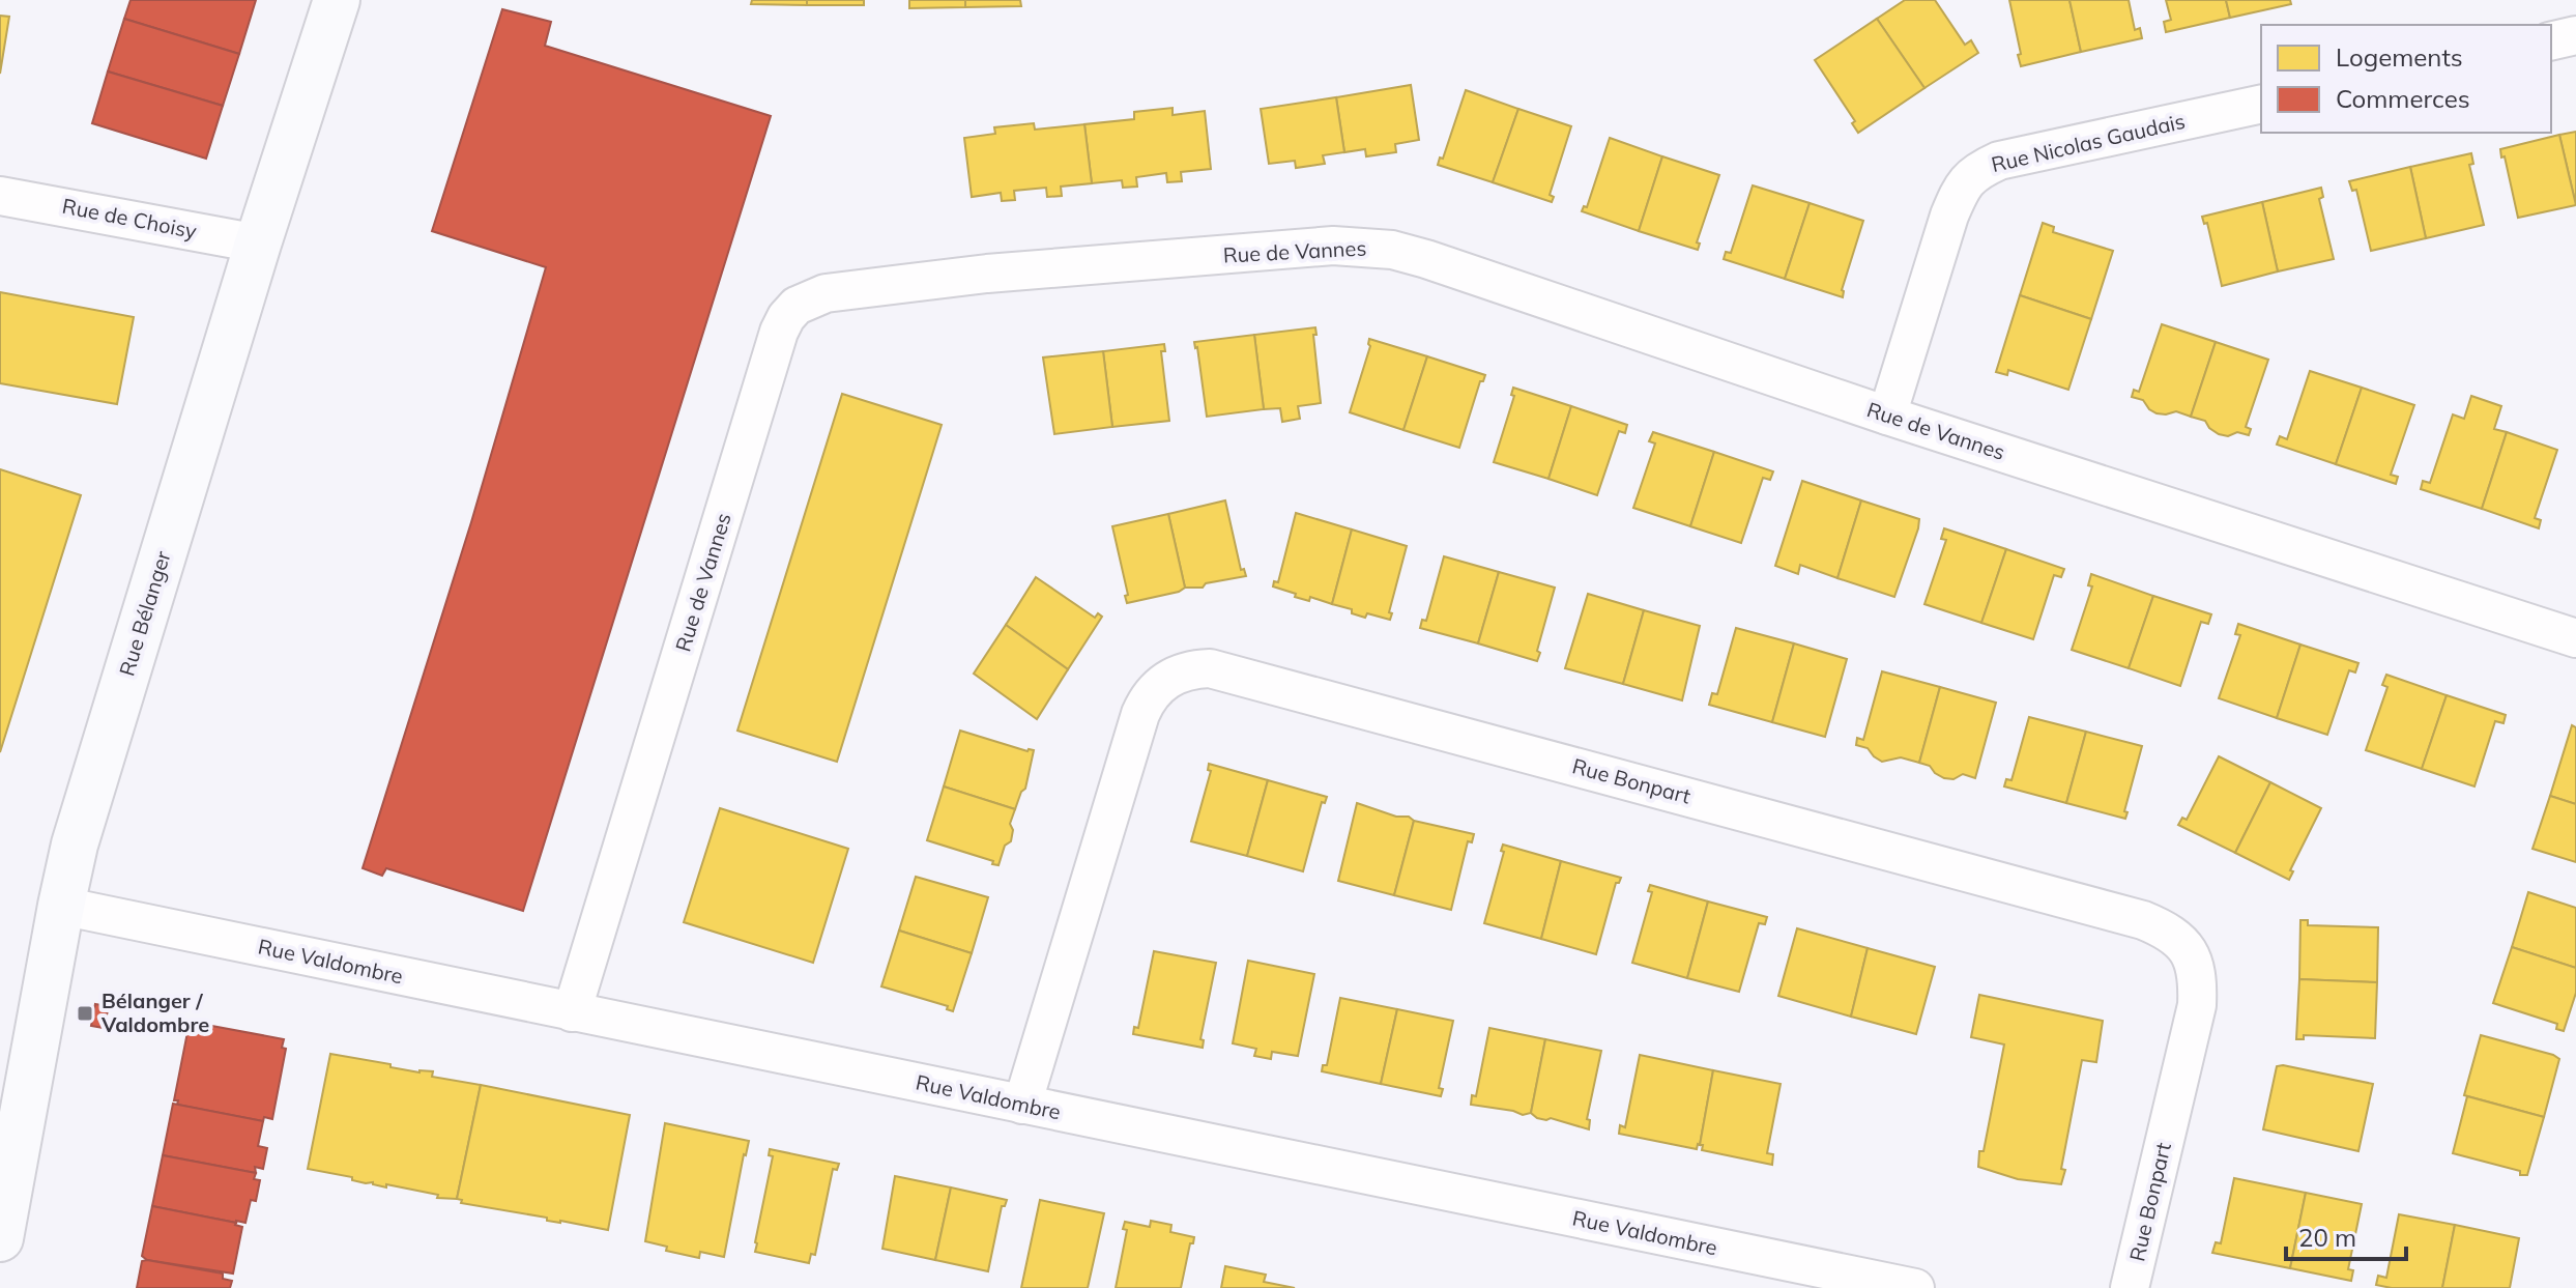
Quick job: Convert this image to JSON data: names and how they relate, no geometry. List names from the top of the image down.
{
  "streets": {
    "street": [
      "Rue Nicolas Gaudais",
      "Rue de Choisy",
      "Rue de Vannes",
      "Rue Bélanger",
      "Rue Bonpart",
      "Rue Valdombre"
    ]
  },
  "crossings": [
    ["Rue Nicolas Gaudais", "Rue de Vannes"],
    ["Rue de Choisy", "Rue Bélanger"],
    ["Rue de Vannes", "Rue Valdombre"],
    ["Rue Bélanger", "Rue Valdombre"],
    ["Rue Bonpart", "Rue Valdombre"]
  ],
  "places": {
    "transit": ["Bélanger / Valdombre"]
  },
  "legend": ["Logements", "Commerces"],
  "scale_bar": "20 m"
}
